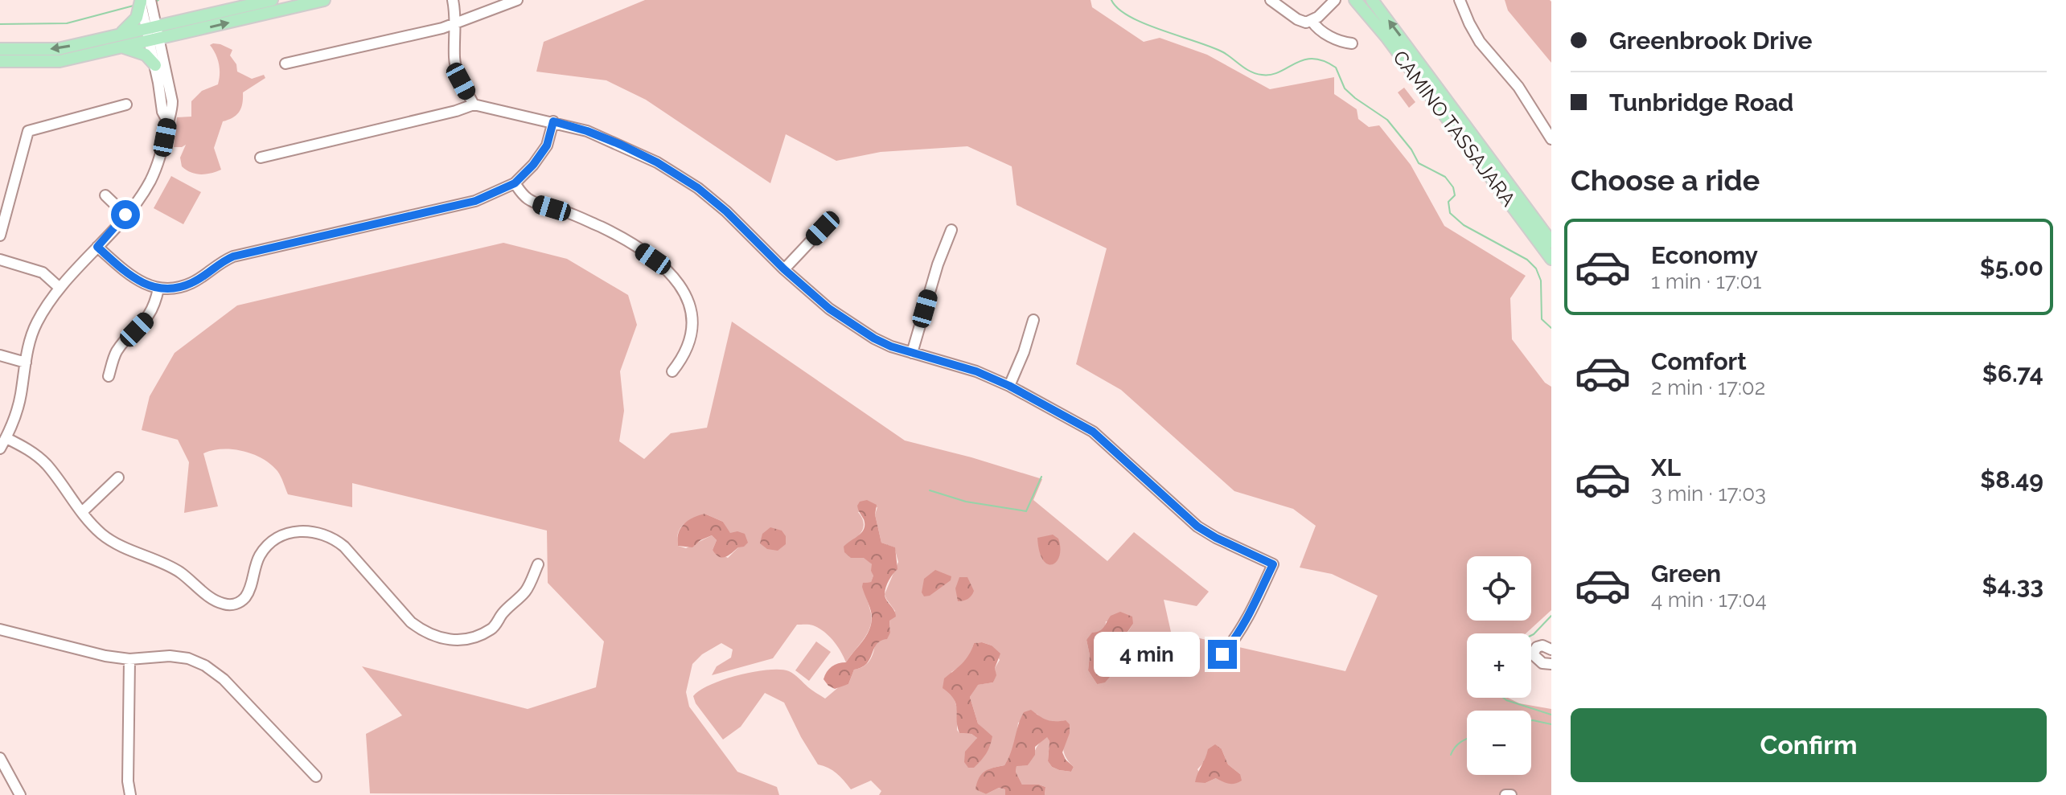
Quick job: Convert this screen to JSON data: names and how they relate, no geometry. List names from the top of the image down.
{
  "streets": {
    "main road": ["CAMINO TASSAJARA"]
  },
  "page": {
    "banner": ["Greenbrook Drive", "Tunbridge Road"],
    "heading": "Choose a ride",
    "list": [
      {
        "name": "Economy",
        "note": "1 min · 17:01",
        "value": "$5.00"
      },
      {
        "name": "Comfort",
        "note": "2 min · 17:02",
        "value": "$6.74"
      },
      {
        "name": "XL",
        "note": "3 min · 17:03",
        "value": "$8.49"
      },
      {
        "name": "Green",
        "note": "4 min · 17:04",
        "value": "$4.33"
      }
    ],
    "map_buttons": ["+", "−"],
    "bubble": "4 min",
    "buttons": "Confirm"
  }
}
